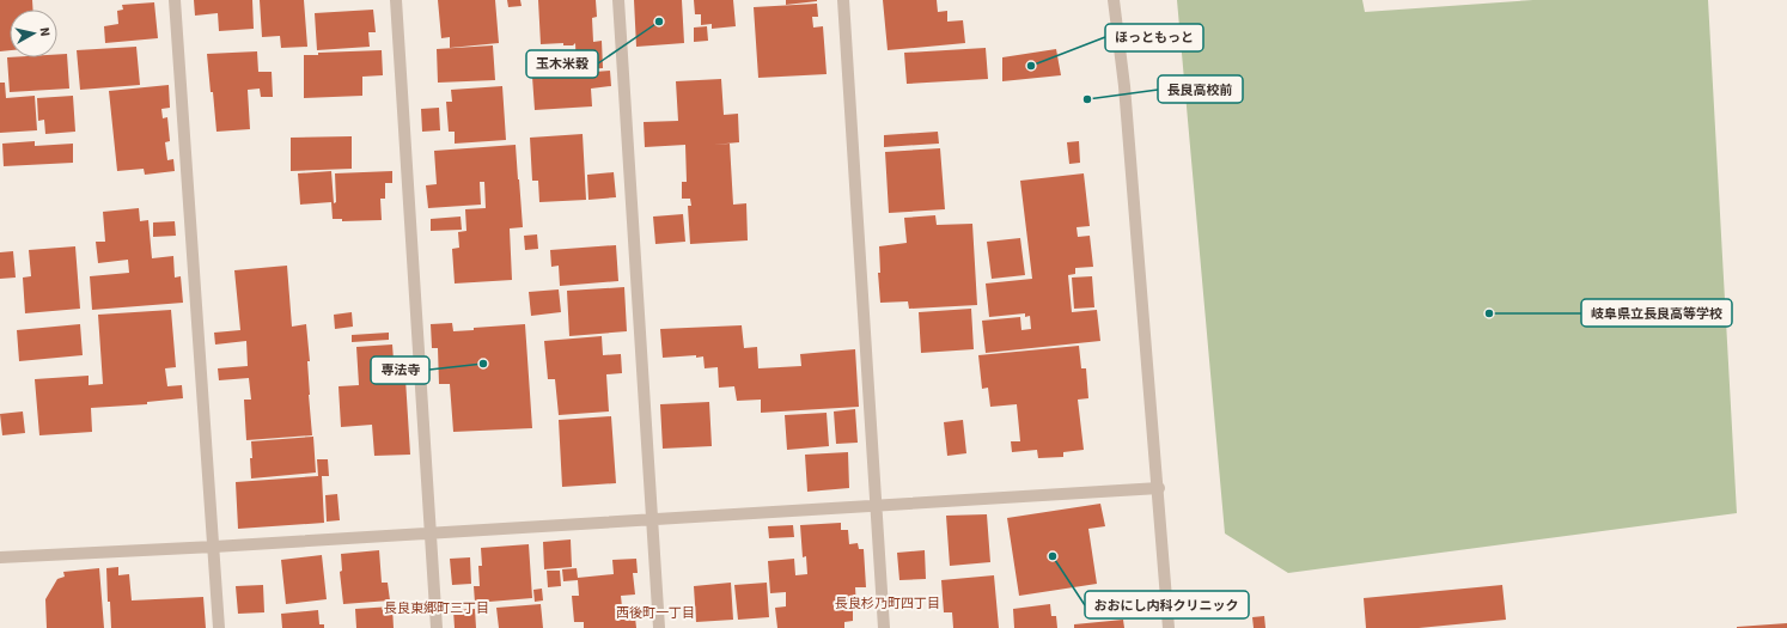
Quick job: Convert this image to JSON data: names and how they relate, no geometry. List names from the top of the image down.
{
  "districts": ["長良杉乃町四丁目", "長良東郷町三丁目", "西後町一丁目"],
  "places": [
    "玉木米穀",
    "ほっともっと",
    "長良高校前",
    "岐阜県立長良高等学校",
    "専法寺",
    "おおにし内科クリニック"
  ],
  "north": "right"
}
